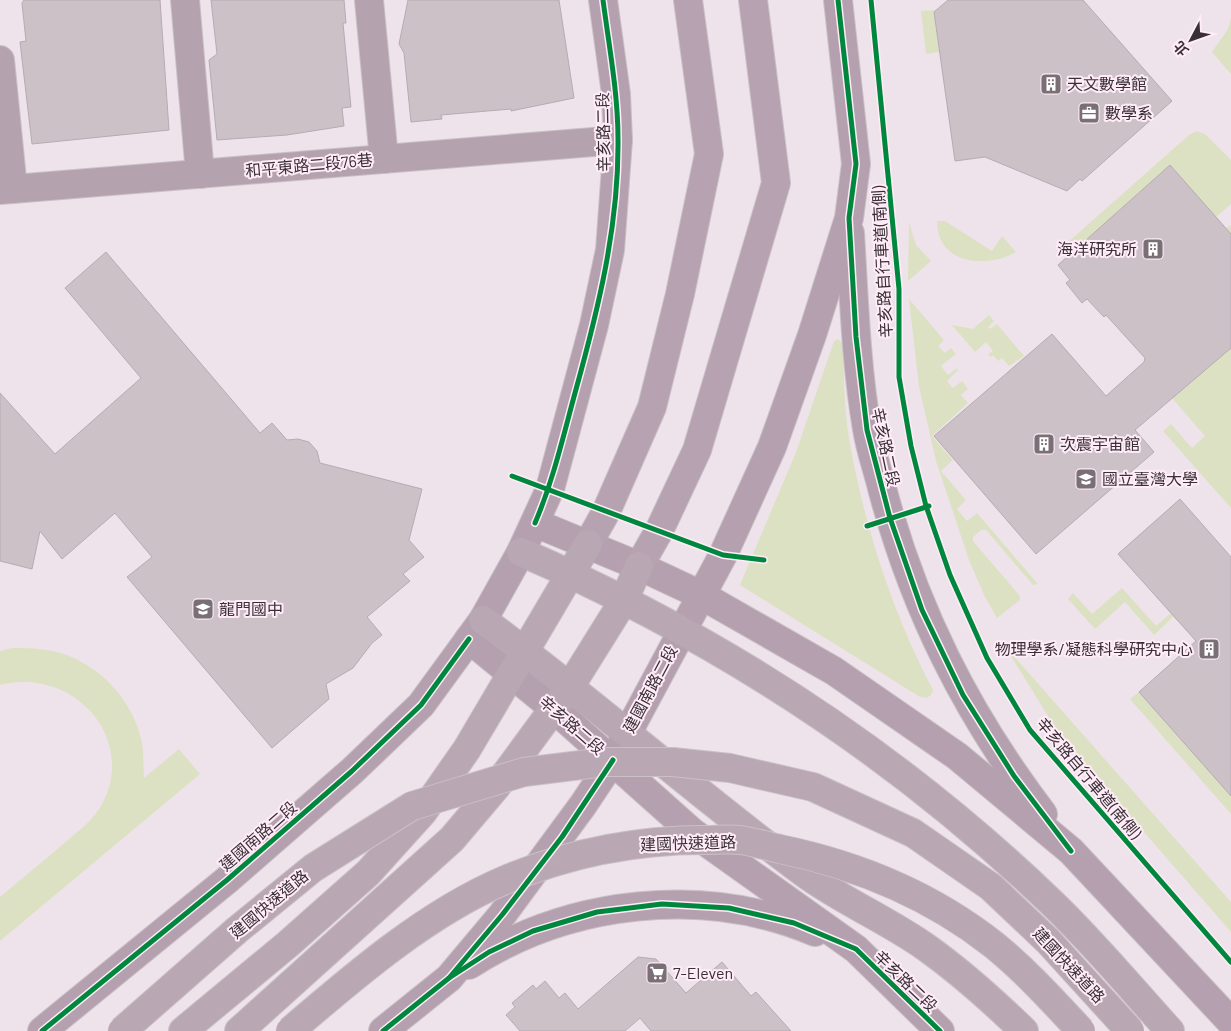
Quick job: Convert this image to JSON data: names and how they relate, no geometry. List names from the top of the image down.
{
  "streets": {
    "highway": ["建國快速道路"],
    "main road": ["辛亥路二段", "建國南路二段"],
    "street": ["和平東路二段76巷"],
    "cycle path": ["辛亥路自行車道(南側)"]
  },
  "crossings": [
    ["辛亥路二段", "和平東路二段76巷"],
    ["辛亥路二段", "建國南路二段"]
  ],
  "places": {
    "building": [
      "天文數學館",
      "海洋研究所",
      "次震宇宙館",
      "物理學系/凝態科學研究中心"
    ],
    "office": ["數學系"],
    "school or university": ["國立臺灣大學", "龍門國中"],
    "supermarket": ["7-Eleven"]
  },
  "north": "bottom left"
}
